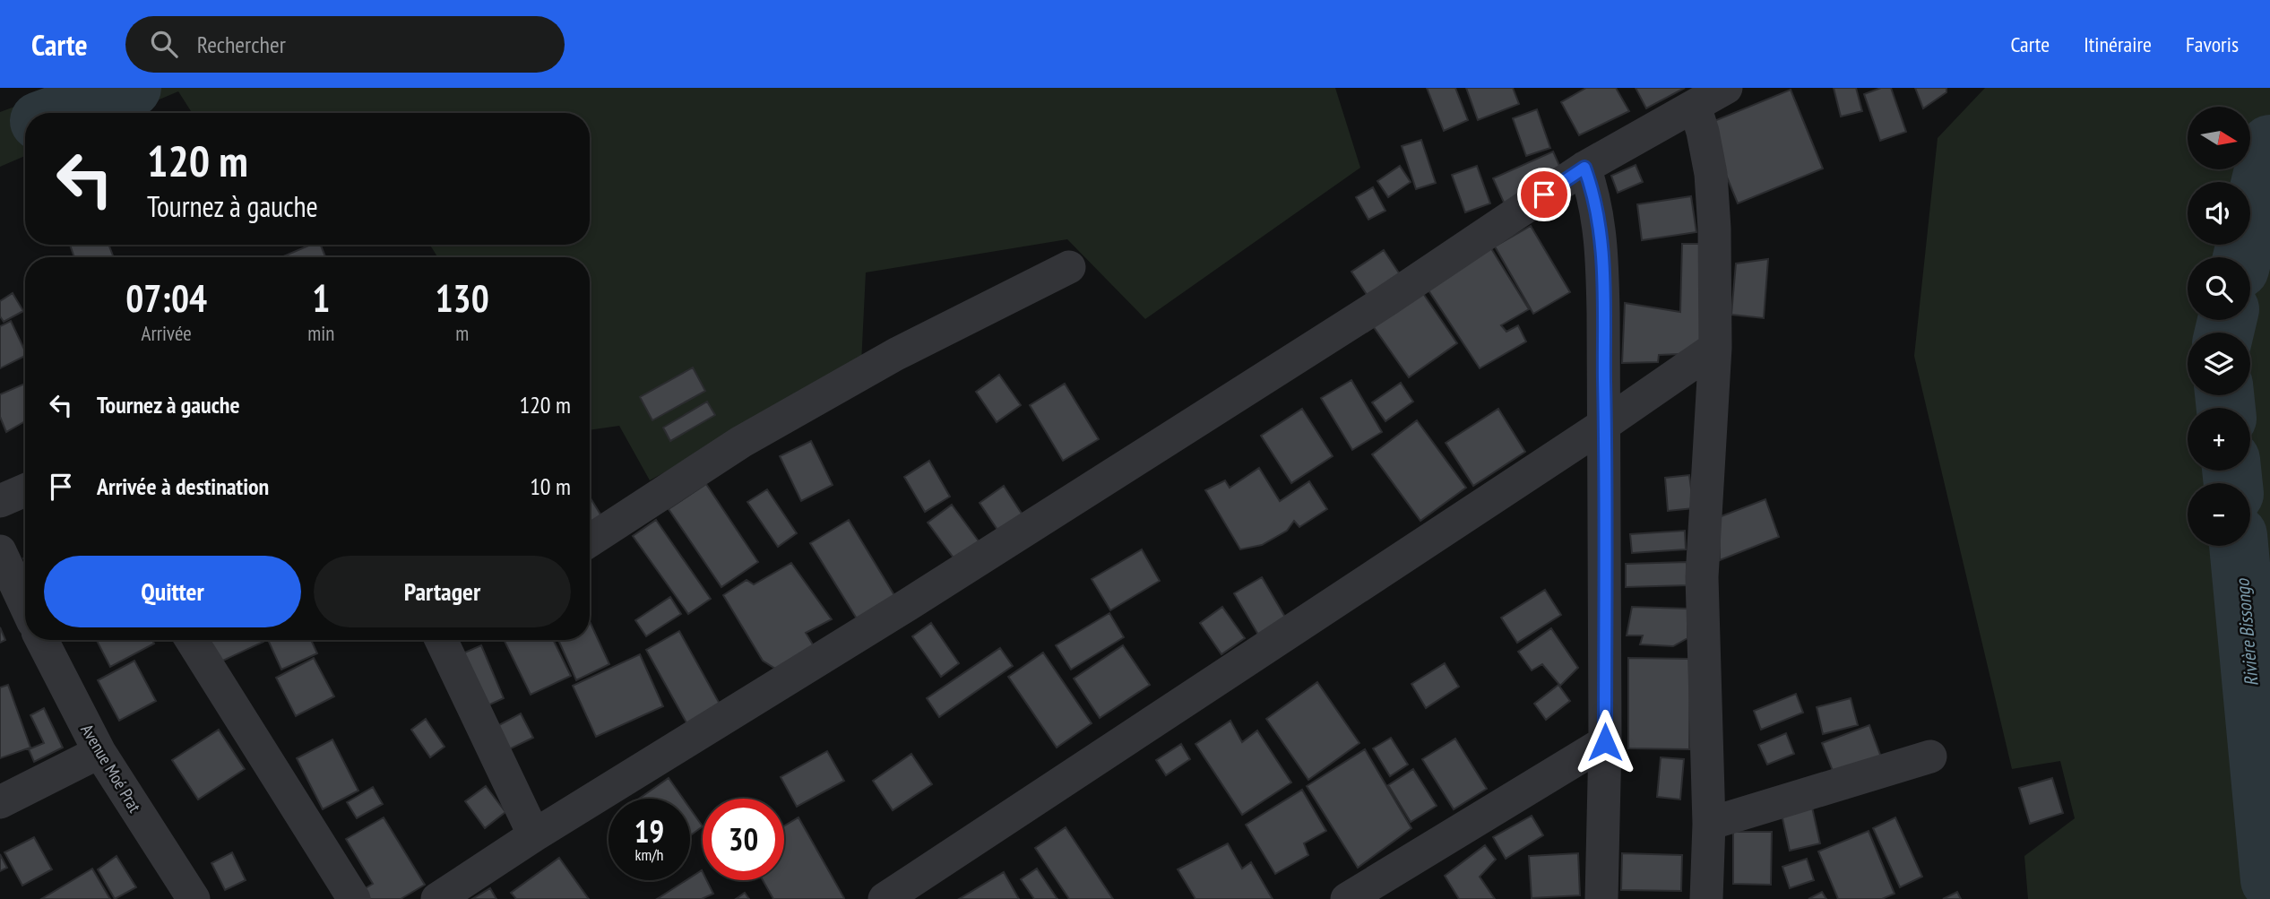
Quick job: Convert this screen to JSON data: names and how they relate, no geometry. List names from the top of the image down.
{
  "streets": {
    "street": ["Avenue Moé Prat"]
  },
  "water": ["Rivière Bissongo"],
  "north": "right",
  "page": {
    "header": "Carte",
    "search": "Rechercher",
    "nav": ["Carte", "Itinéraire", "Favoris"],
    "map_buttons": ["+", "−"],
    "turn": ["120 m", "Tournez à gauche"],
    "eta": [
      "07:04",
      "Arrivée",
      "1",
      "min",
      "130",
      "m"
    ],
    "list": [
      {
        "name": "Tournez à gauche",
        "value": "120 m"
      },
      {
        "name": "Arrivée à destination",
        "value": "10 m"
      }
    ],
    "buttons": ["Quitter", "Partager"],
    "speed": "19 km/h",
    "limit": "30"
  }
}
